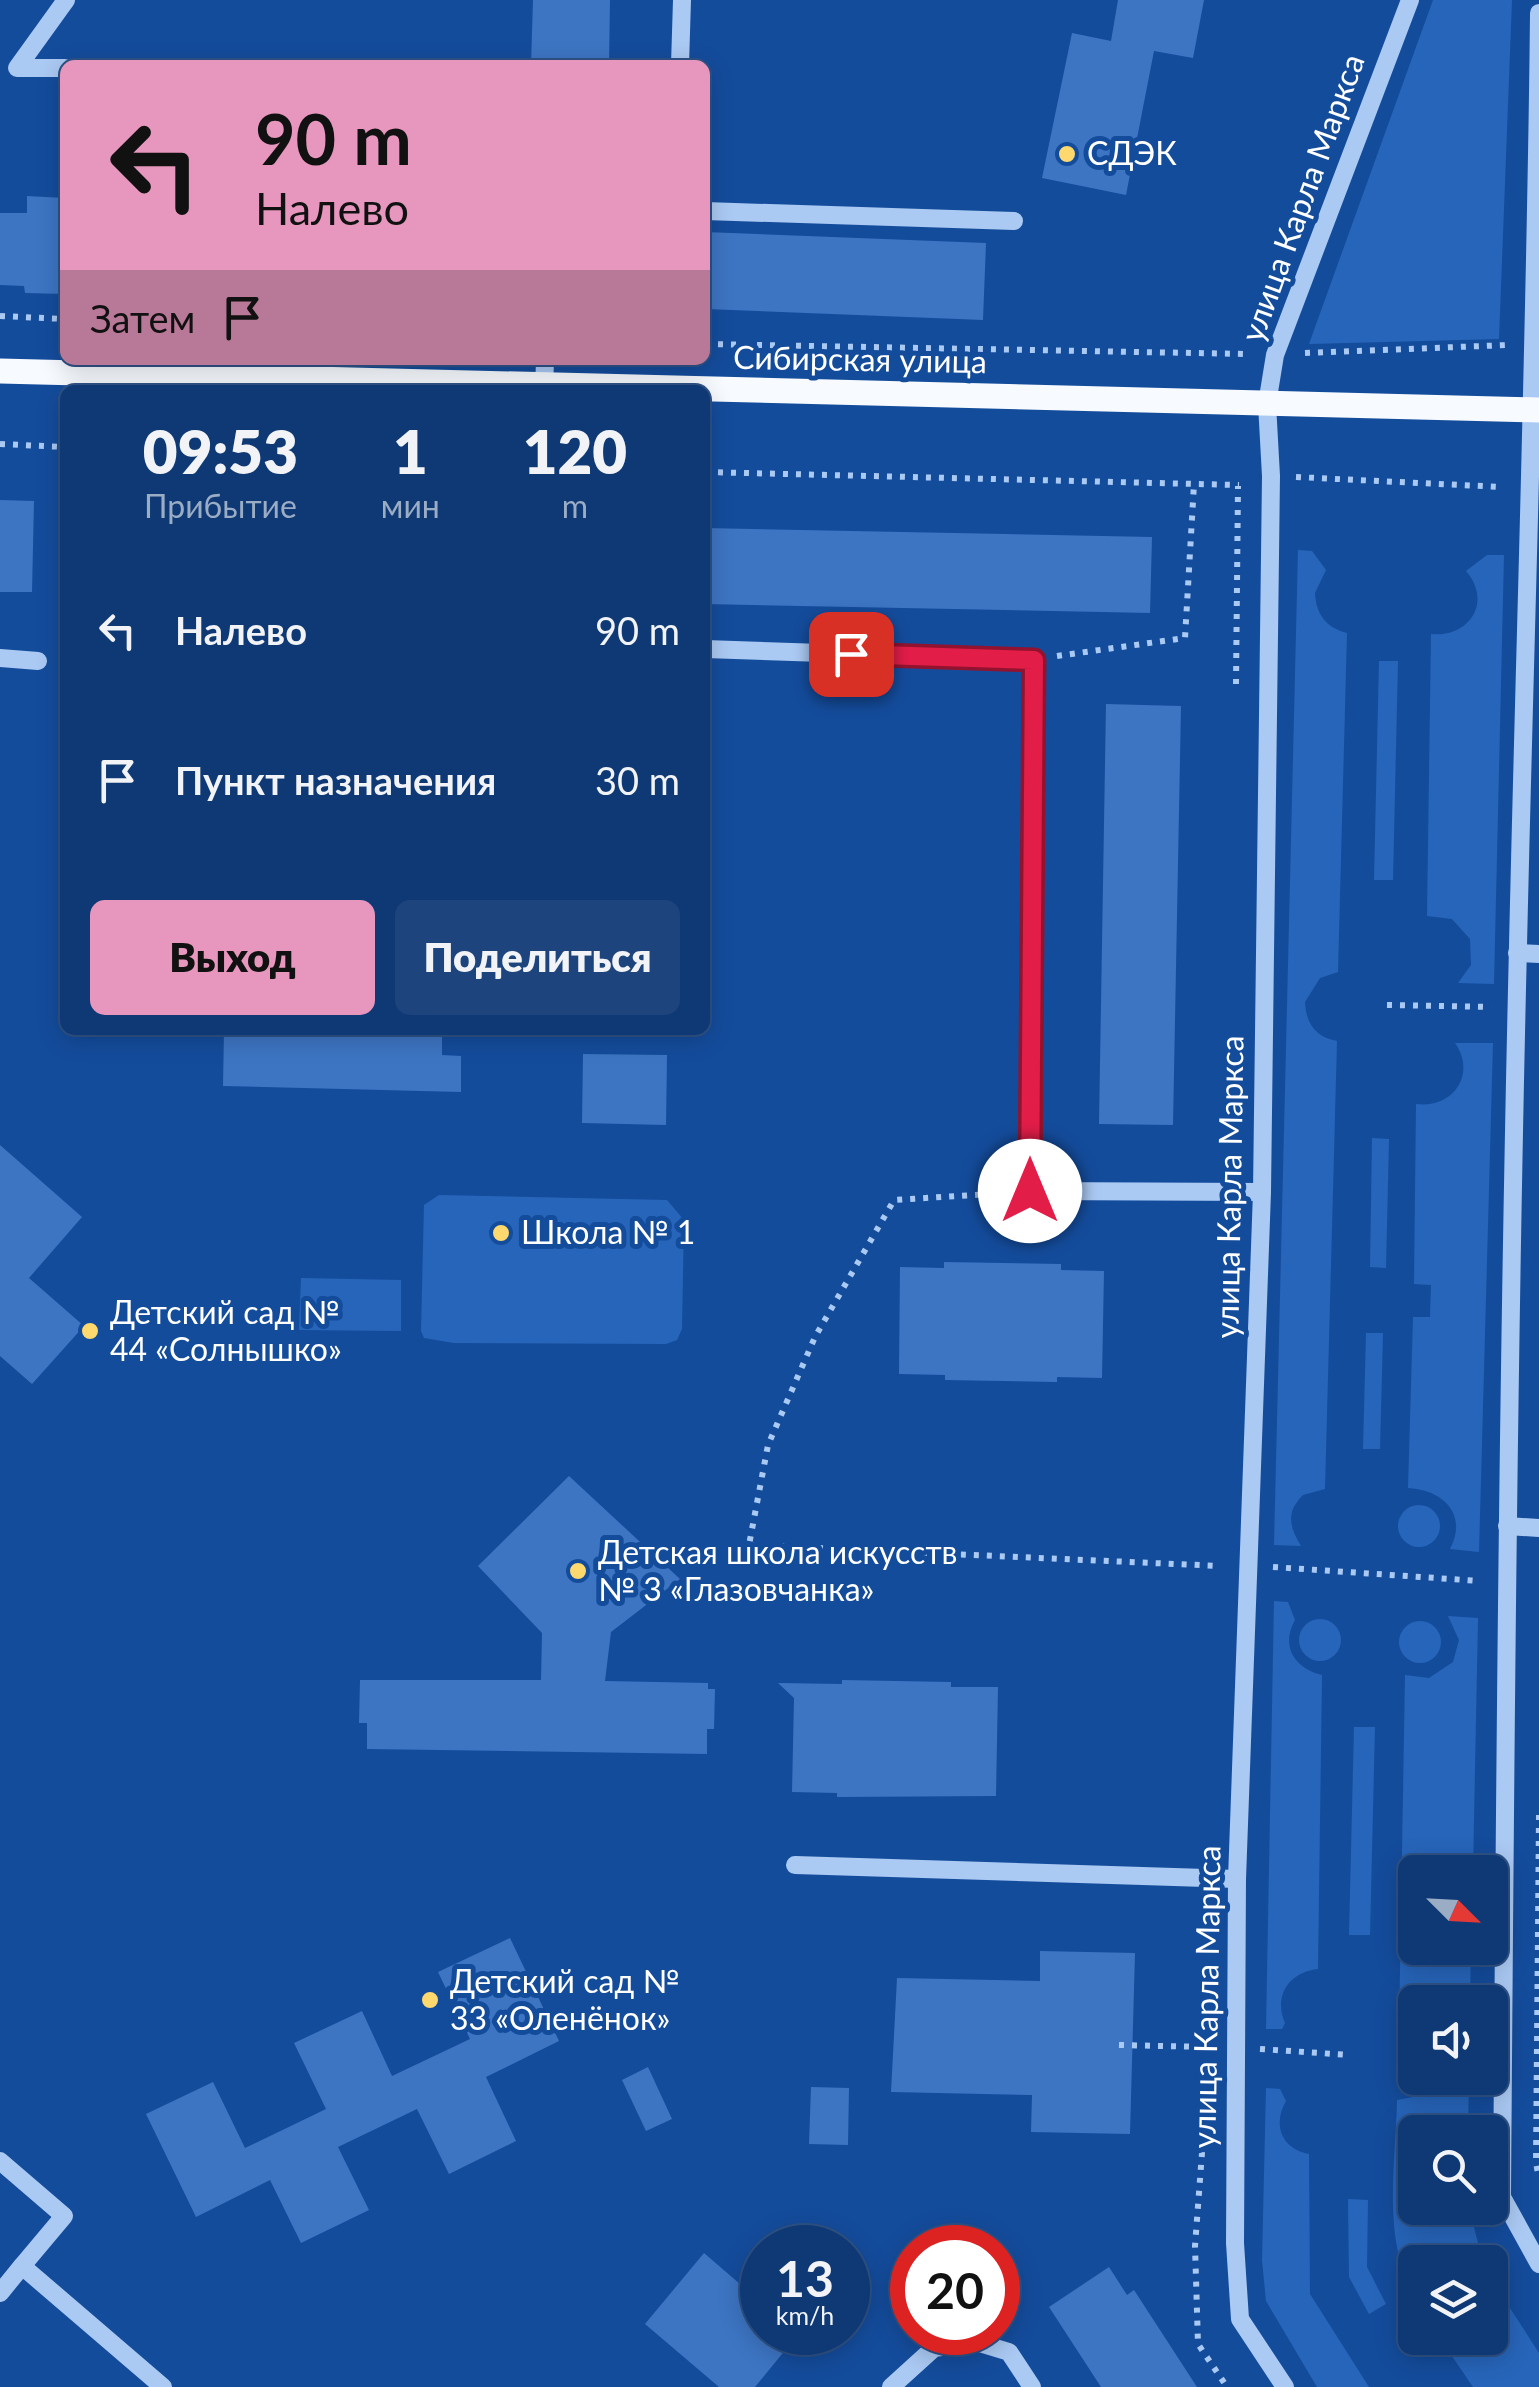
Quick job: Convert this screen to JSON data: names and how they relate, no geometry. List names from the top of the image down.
{
  "streets": {
    "main road": ["Сибирская улица"],
    "street": ["улица Карла Маркса"]
  },
  "crossings": [
    ["улица Карла Маркса", "Сибирская улица"]
  ],
  "places": [
    "СДЭК",
    "Школа № 1",
    "Детский сад № 44 «Солнышко»",
    "Детская школа искусств № 3 «Глазовчанка»",
    "Детский сад № 33 «Оленёнок»"
  ],
  "north": "bottom right",
  "page": {
    "turn": ["90 m", "Налево"],
    "then": "Затем",
    "eta": [
      "09:53",
      "Прибытие",
      "1",
      "мин",
      "120",
      "m"
    ],
    "list": [
      {
        "name": "Налево",
        "value": "90 m"
      },
      {
        "name": "Пункт назначения",
        "value": "30 m"
      }
    ],
    "buttons": ["Выход", "Поделиться"],
    "speed": "13 km/h",
    "limit": "20"
  }
}
